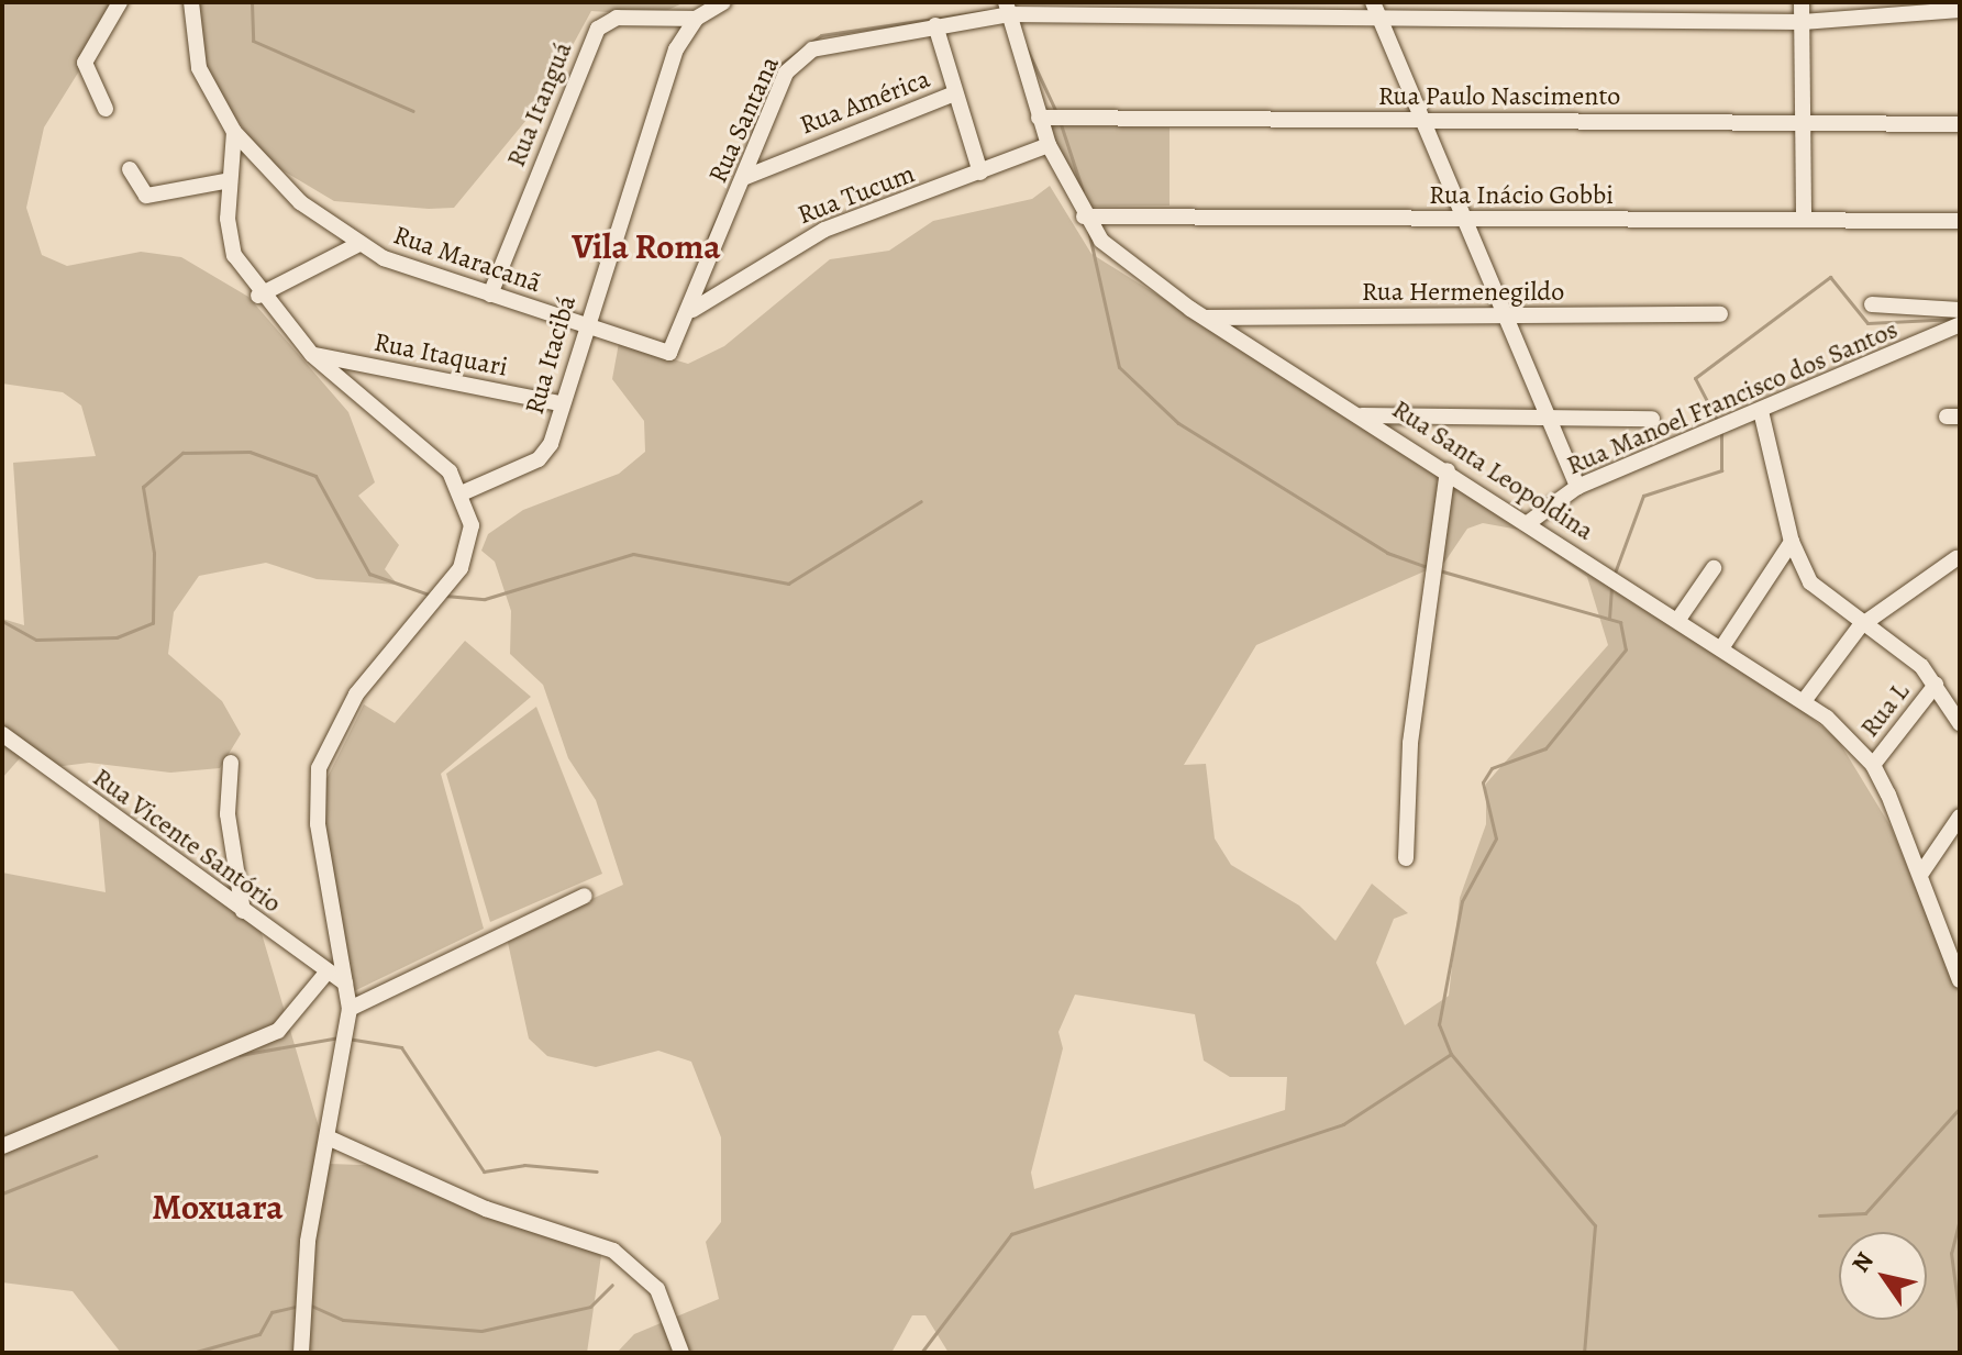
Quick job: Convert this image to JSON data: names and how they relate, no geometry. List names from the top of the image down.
{
  "streets": {
    "street": [
      "Rua Paulo Nascimento",
      "Rua América",
      "Rua Itanguá",
      "Rua Santana",
      "Rua Tucum",
      "Rua Inácio Gobbi",
      "Rua Maracanã",
      "Rua Hermenegildo",
      "Rua Itaquari",
      "Rua Itacibá",
      "Rua Manoel Francisco dos Santos",
      "Rua Santa Leopoldina",
      "Rua L",
      "Rua Vicente Santório"
    ]
  },
  "crossings": [
    ["Rua Paulo Nascimento", "Rua Santa Leopoldina"],
    ["Rua América", "Rua Santana"],
    ["Rua Itanguá", "Rua Maracanã"],
    ["Rua Itanguá", "Rua Itacibá"],
    ["Rua Santana", "Rua Tucum"],
    ["Rua Santana", "Rua Maracanã"],
    ["Rua Santana", "Rua Santa Leopoldina"],
    ["Rua Tucum", "Rua Santa Leopoldina"],
    ["Rua Inácio Gobbi", "Rua Santa Leopoldina"],
    ["Rua Maracanã", "Rua Itacibá"],
    ["Rua Hermenegildo", "Rua Santa Leopoldina"],
    ["Rua Itaquari", "Rua Itacibá"],
    ["Rua Manoel Francisco dos Santos", "Rua Santa Leopoldina"],
    ["Rua Santa Leopoldina", "Rua L"]
  ],
  "districts": ["Vila Roma", "Moxuara"],
  "north": "top left"
}
